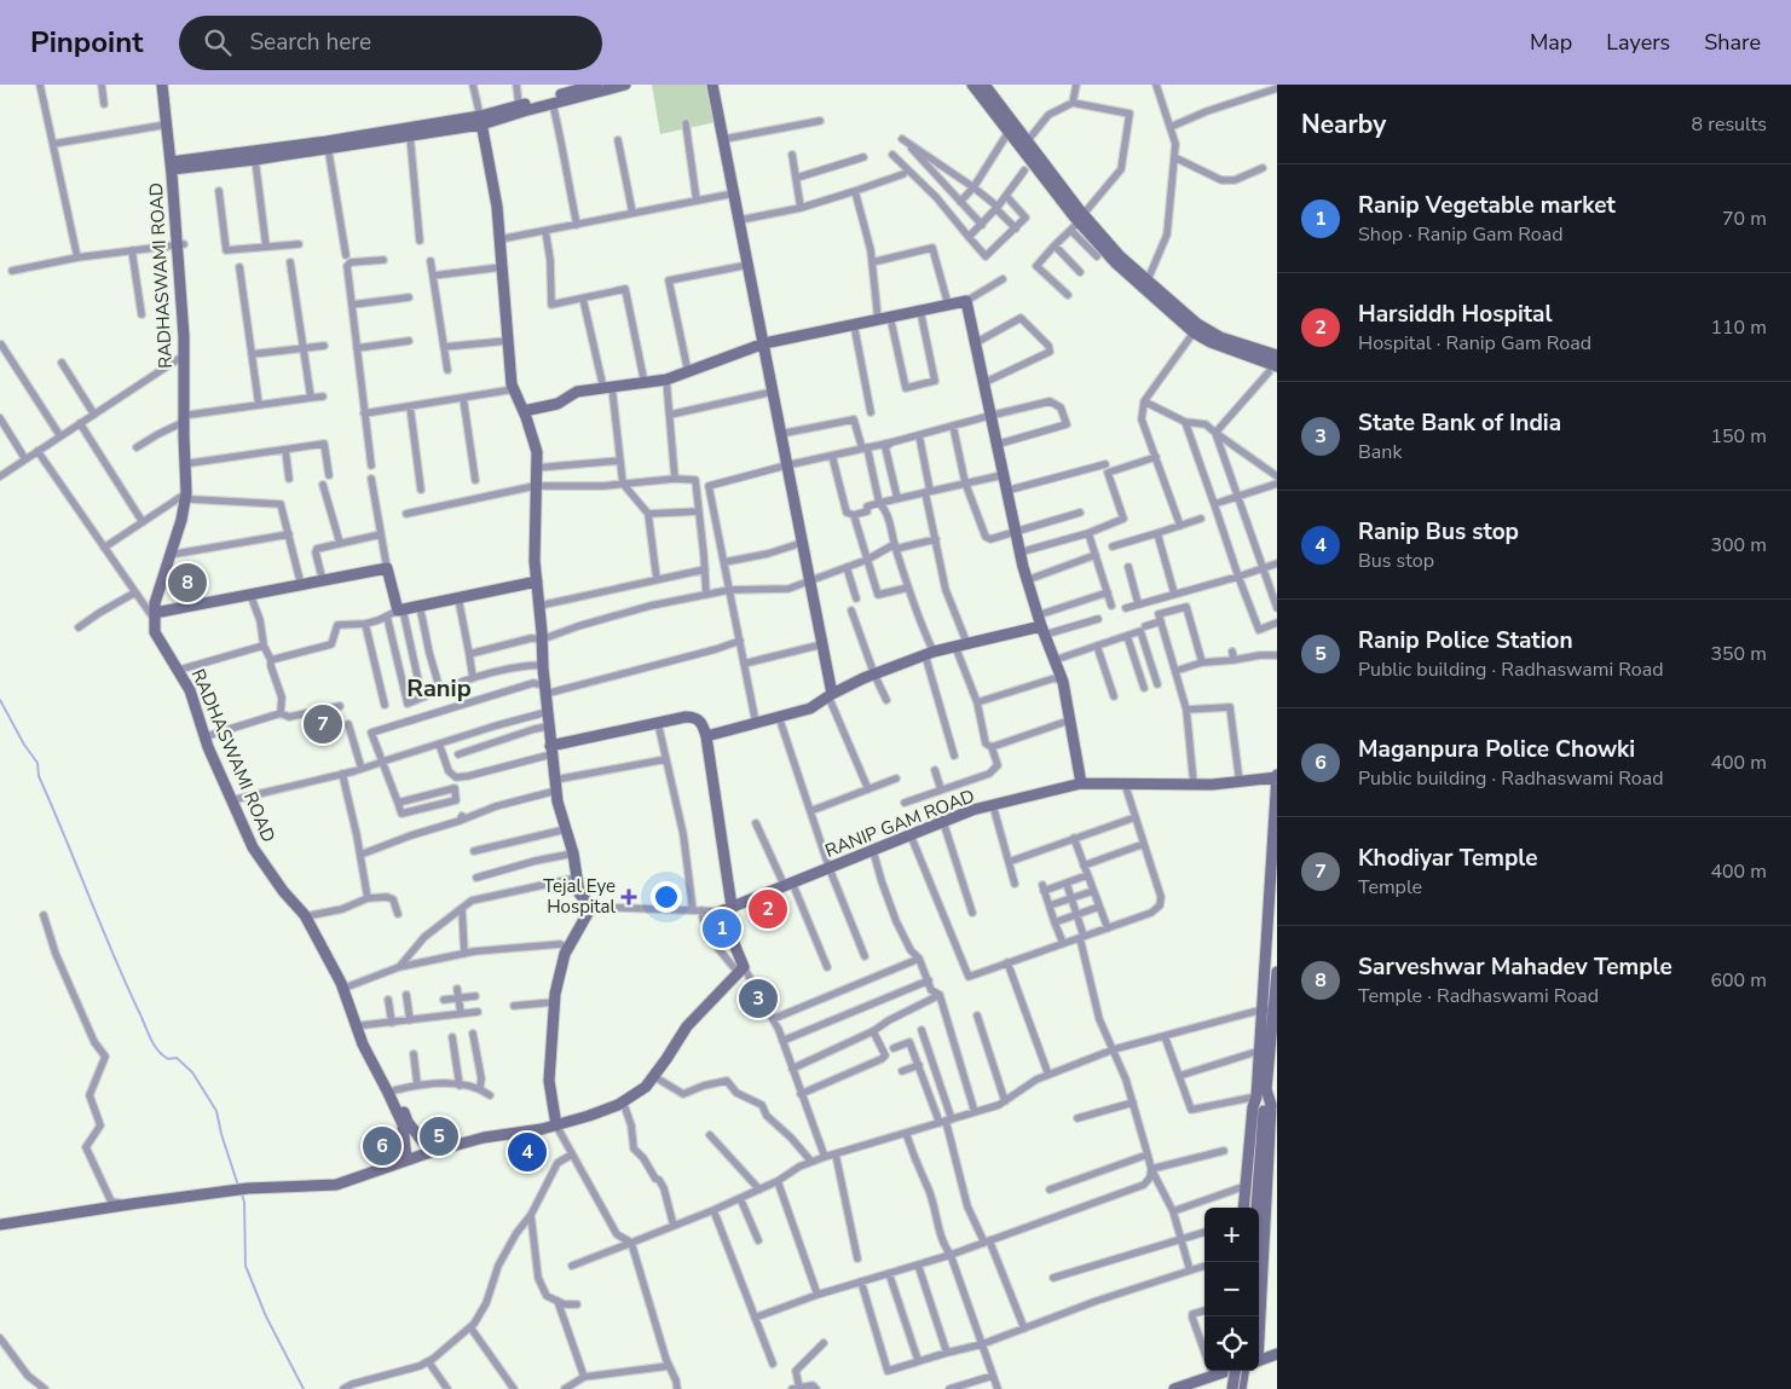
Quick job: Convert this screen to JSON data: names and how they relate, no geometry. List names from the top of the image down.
{
  "streets": {
    "street": ["RADHASWAMI ROAD", "RANIP GAM ROAD"]
  },
  "districts": ["Ranip"],
  "places": {
    "health": ["Tejal Eye Hospital"]
  },
  "page": {
    "header": "Pinpoint",
    "search": "Search here",
    "nav": ["Map", "Layers", "Share"],
    "heading": ["Nearby", "8 results"],
    "list": [
      {
        "mark": "1",
        "name": "Ranip Vegetable market",
        "note": "Shop · Ranip Gam Road",
        "value": "70 m"
      },
      {
        "mark": "2",
        "name": "Harsiddh Hospital",
        "note": "Hospital · Ranip Gam Road",
        "value": "110 m"
      },
      {
        "mark": "3",
        "name": "State Bank of India",
        "note": "Bank",
        "value": "150 m"
      },
      {
        "mark": "4",
        "name": "Ranip Bus stop",
        "note": "Bus stop",
        "value": "300 m"
      },
      {
        "mark": "5",
        "name": "Ranip Police Station",
        "note": "Public building · Radhaswami Road",
        "value": "350 m"
      },
      {
        "mark": "6",
        "name": "Maganpura Police Chowki",
        "note": "Public building · Radhaswami Road",
        "value": "400 m"
      },
      {
        "mark": "7",
        "name": "Khodiyar Temple",
        "note": "Temple",
        "value": "400 m"
      },
      {
        "mark": "8",
        "name": "Sarveshwar Mahadev Temple",
        "note": "Temple · Radhaswami Road",
        "value": "600 m"
      }
    ],
    "pins": [
      "8",
      "7",
      "2",
      "1",
      "3",
      "5",
      "6",
      "4"
    ],
    "map_buttons": ["+", "−"]
  }
}
